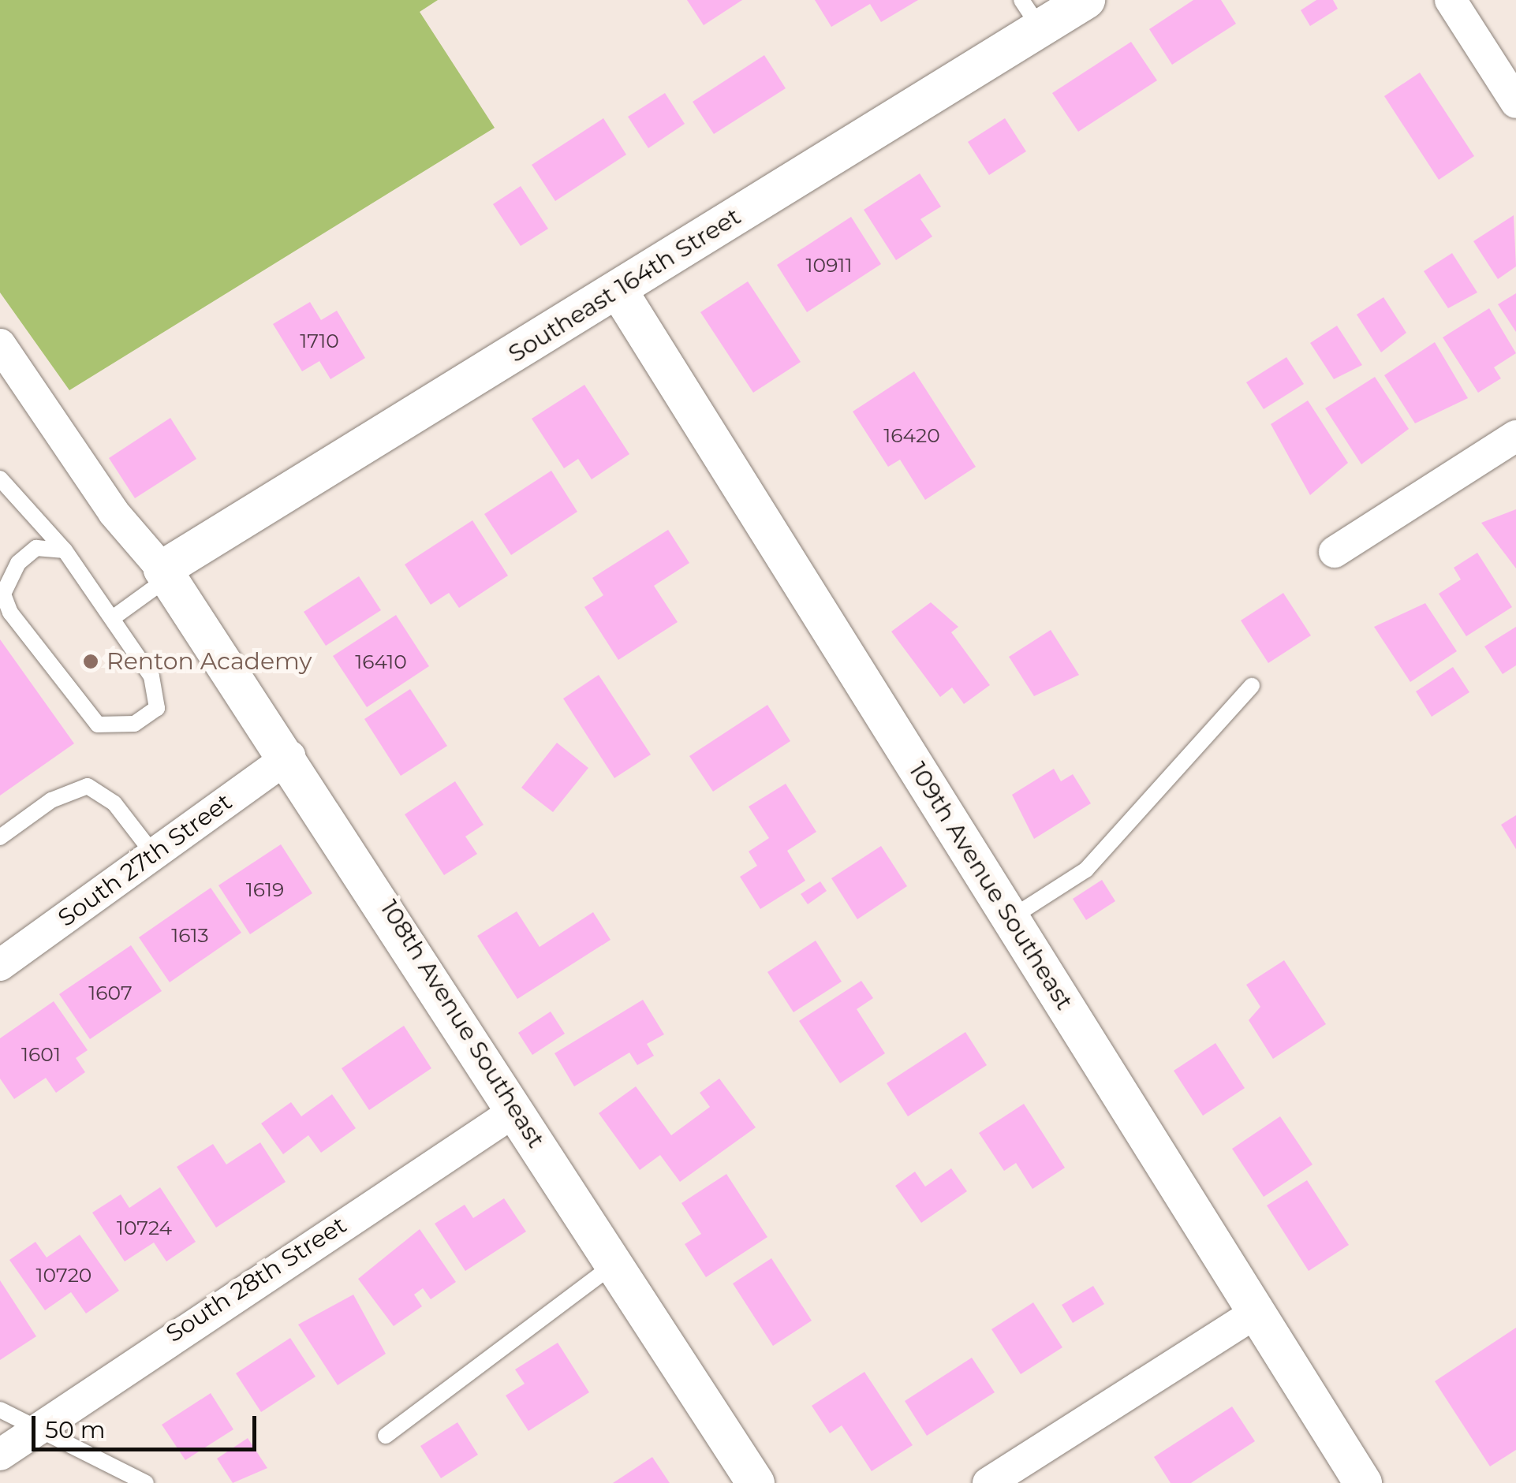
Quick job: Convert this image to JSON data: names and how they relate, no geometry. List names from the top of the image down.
{
  "streets": {
    "street": [
      "Southeast 164th Street",
      "South 27th Street",
      "109th Avenue Southeast",
      "108th Avenue Southeast",
      "South 28th Street"
    ]
  },
  "crossings": [
    ["Southeast 164th Street", "109th Avenue Southeast"],
    ["Southeast 164th Street", "108th Avenue Southeast"],
    ["South 27th Street", "108th Avenue Southeast"],
    ["108th Avenue Southeast", "South 28th Street"]
  ],
  "places": ["Renton Academy"],
  "house_numbers": [
    "10911",
    "1710",
    "16420",
    "16410",
    "1619",
    "1613",
    "1607",
    "1601",
    "10724",
    "10720"
  ],
  "scale_bar": "50 m"
}
